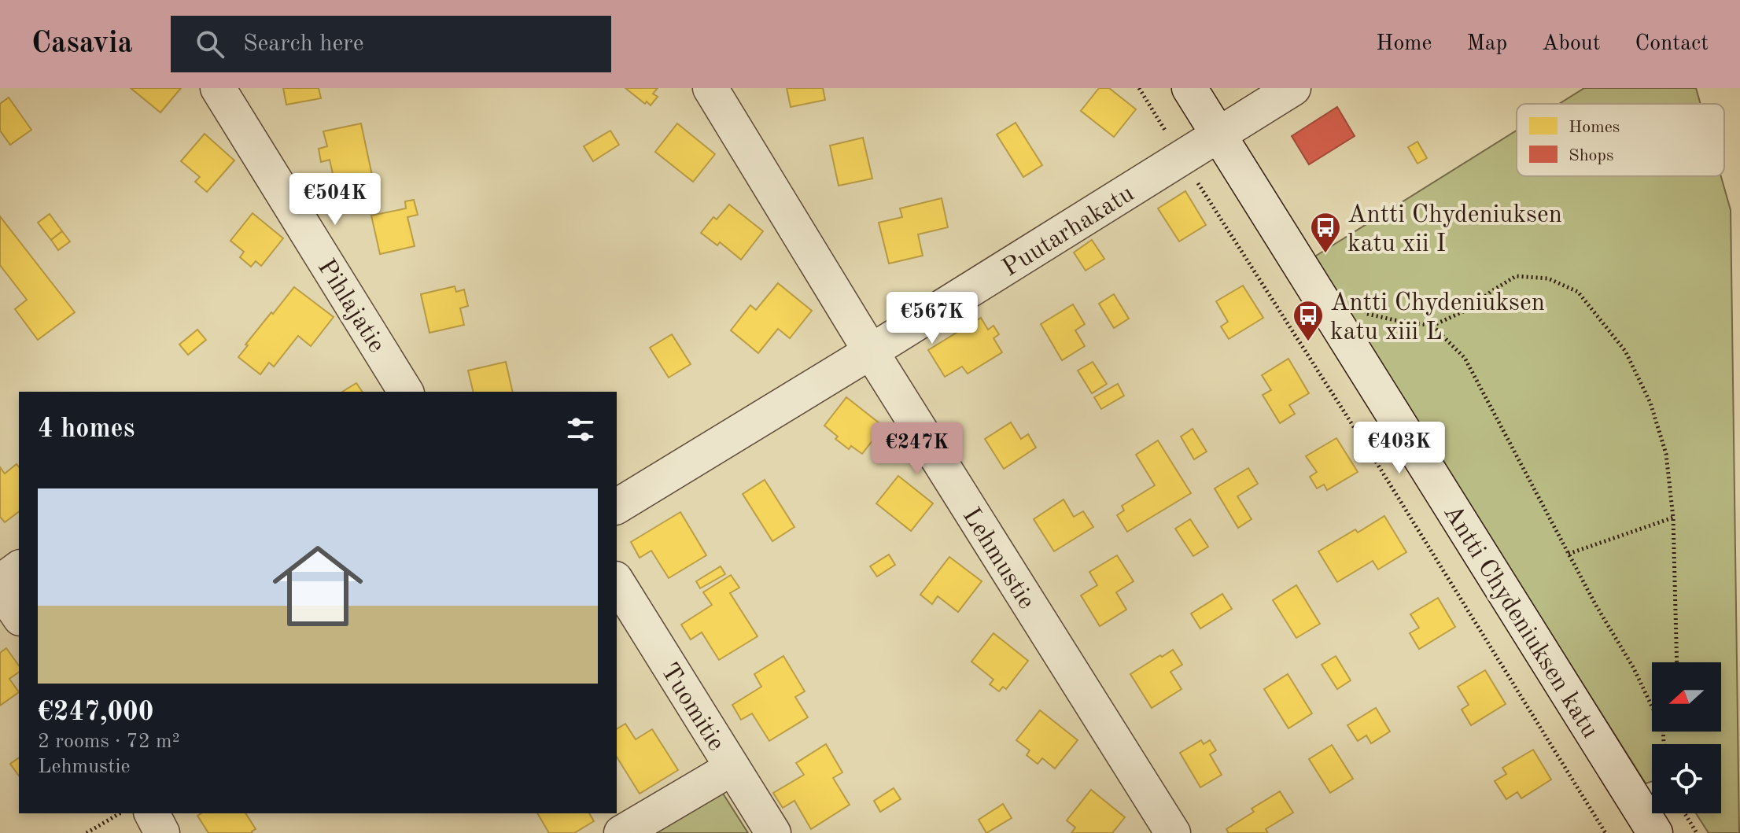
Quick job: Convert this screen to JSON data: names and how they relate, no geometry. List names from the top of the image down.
{
  "streets": {
    "street": [
      "Puutarhakatu",
      "Pihlajatie",
      "Lehmustie",
      "Antti Chydeniuksen katu",
      "Tuomitie"
    ]
  },
  "crossings": [
    ["Puutarhakatu", "Lehmustie"],
    ["Puutarhakatu", "Antti Chydeniuksen katu"]
  ],
  "places": {
    "bus stop": ["Antti Chydeniuksen katu xii I", "Antti Chydeniuksen katu xiii L"]
  },
  "legend": ["Homes", "Shops"],
  "north": "left",
  "page": {
    "header": "Casavia",
    "search": "Search here",
    "nav": [
      "Home",
      "Map",
      "About",
      "Contact"
    ],
    "price": [
      "€504K",
      "€567K",
      "€403K",
      "€247K"
    ],
    "heading": "4 homes",
    "list": [
      {
        "name": "€247,000",
        "note": "2 rooms · 72 m² · Lehmustie"
      }
    ]
  }
}
